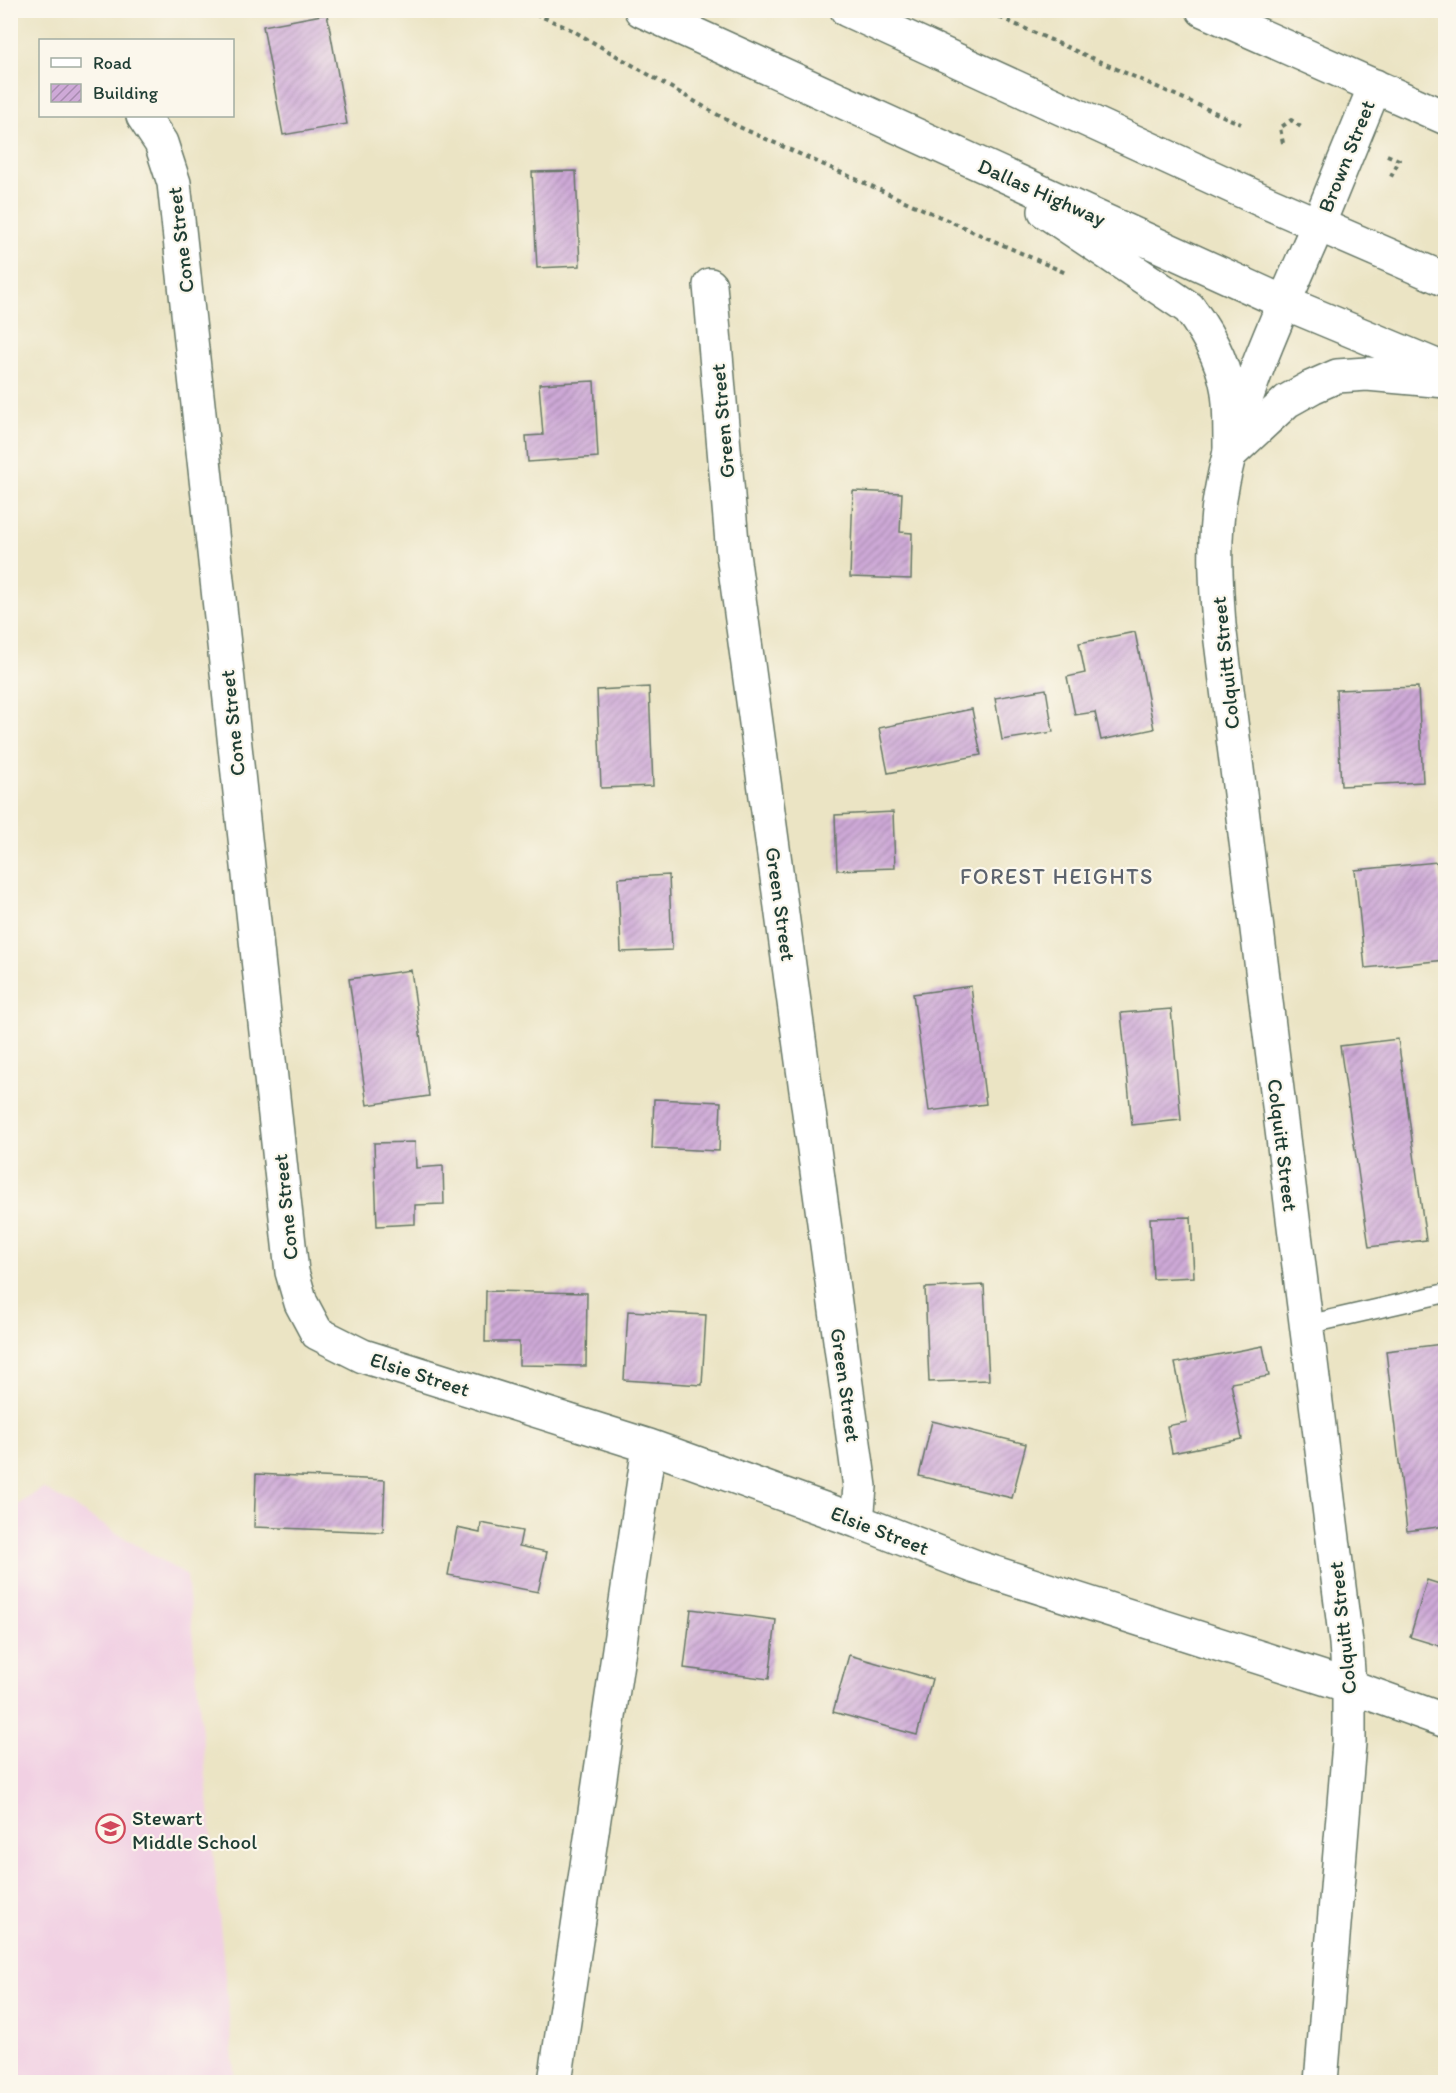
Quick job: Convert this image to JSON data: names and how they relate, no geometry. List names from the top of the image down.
{
  "streets": {
    "street": [
      "Brown Street",
      "Dallas Highway",
      "Cone Street",
      "Green Street",
      "Colquitt Street",
      "Elsie Street"
    ]
  },
  "crossings": [
    ["Brown Street", "Colquitt Street"],
    ["Dallas Highway", "Colquitt Street"],
    ["Cone Street", "Elsie Street"],
    ["Green Street", "Elsie Street"],
    ["Colquitt Street", "Elsie Street"]
  ],
  "districts": ["FOREST HEIGHTS"],
  "places": {
    "school or university": ["Stewart Middle School"]
  },
  "legend": ["Road", "Building"]
}
